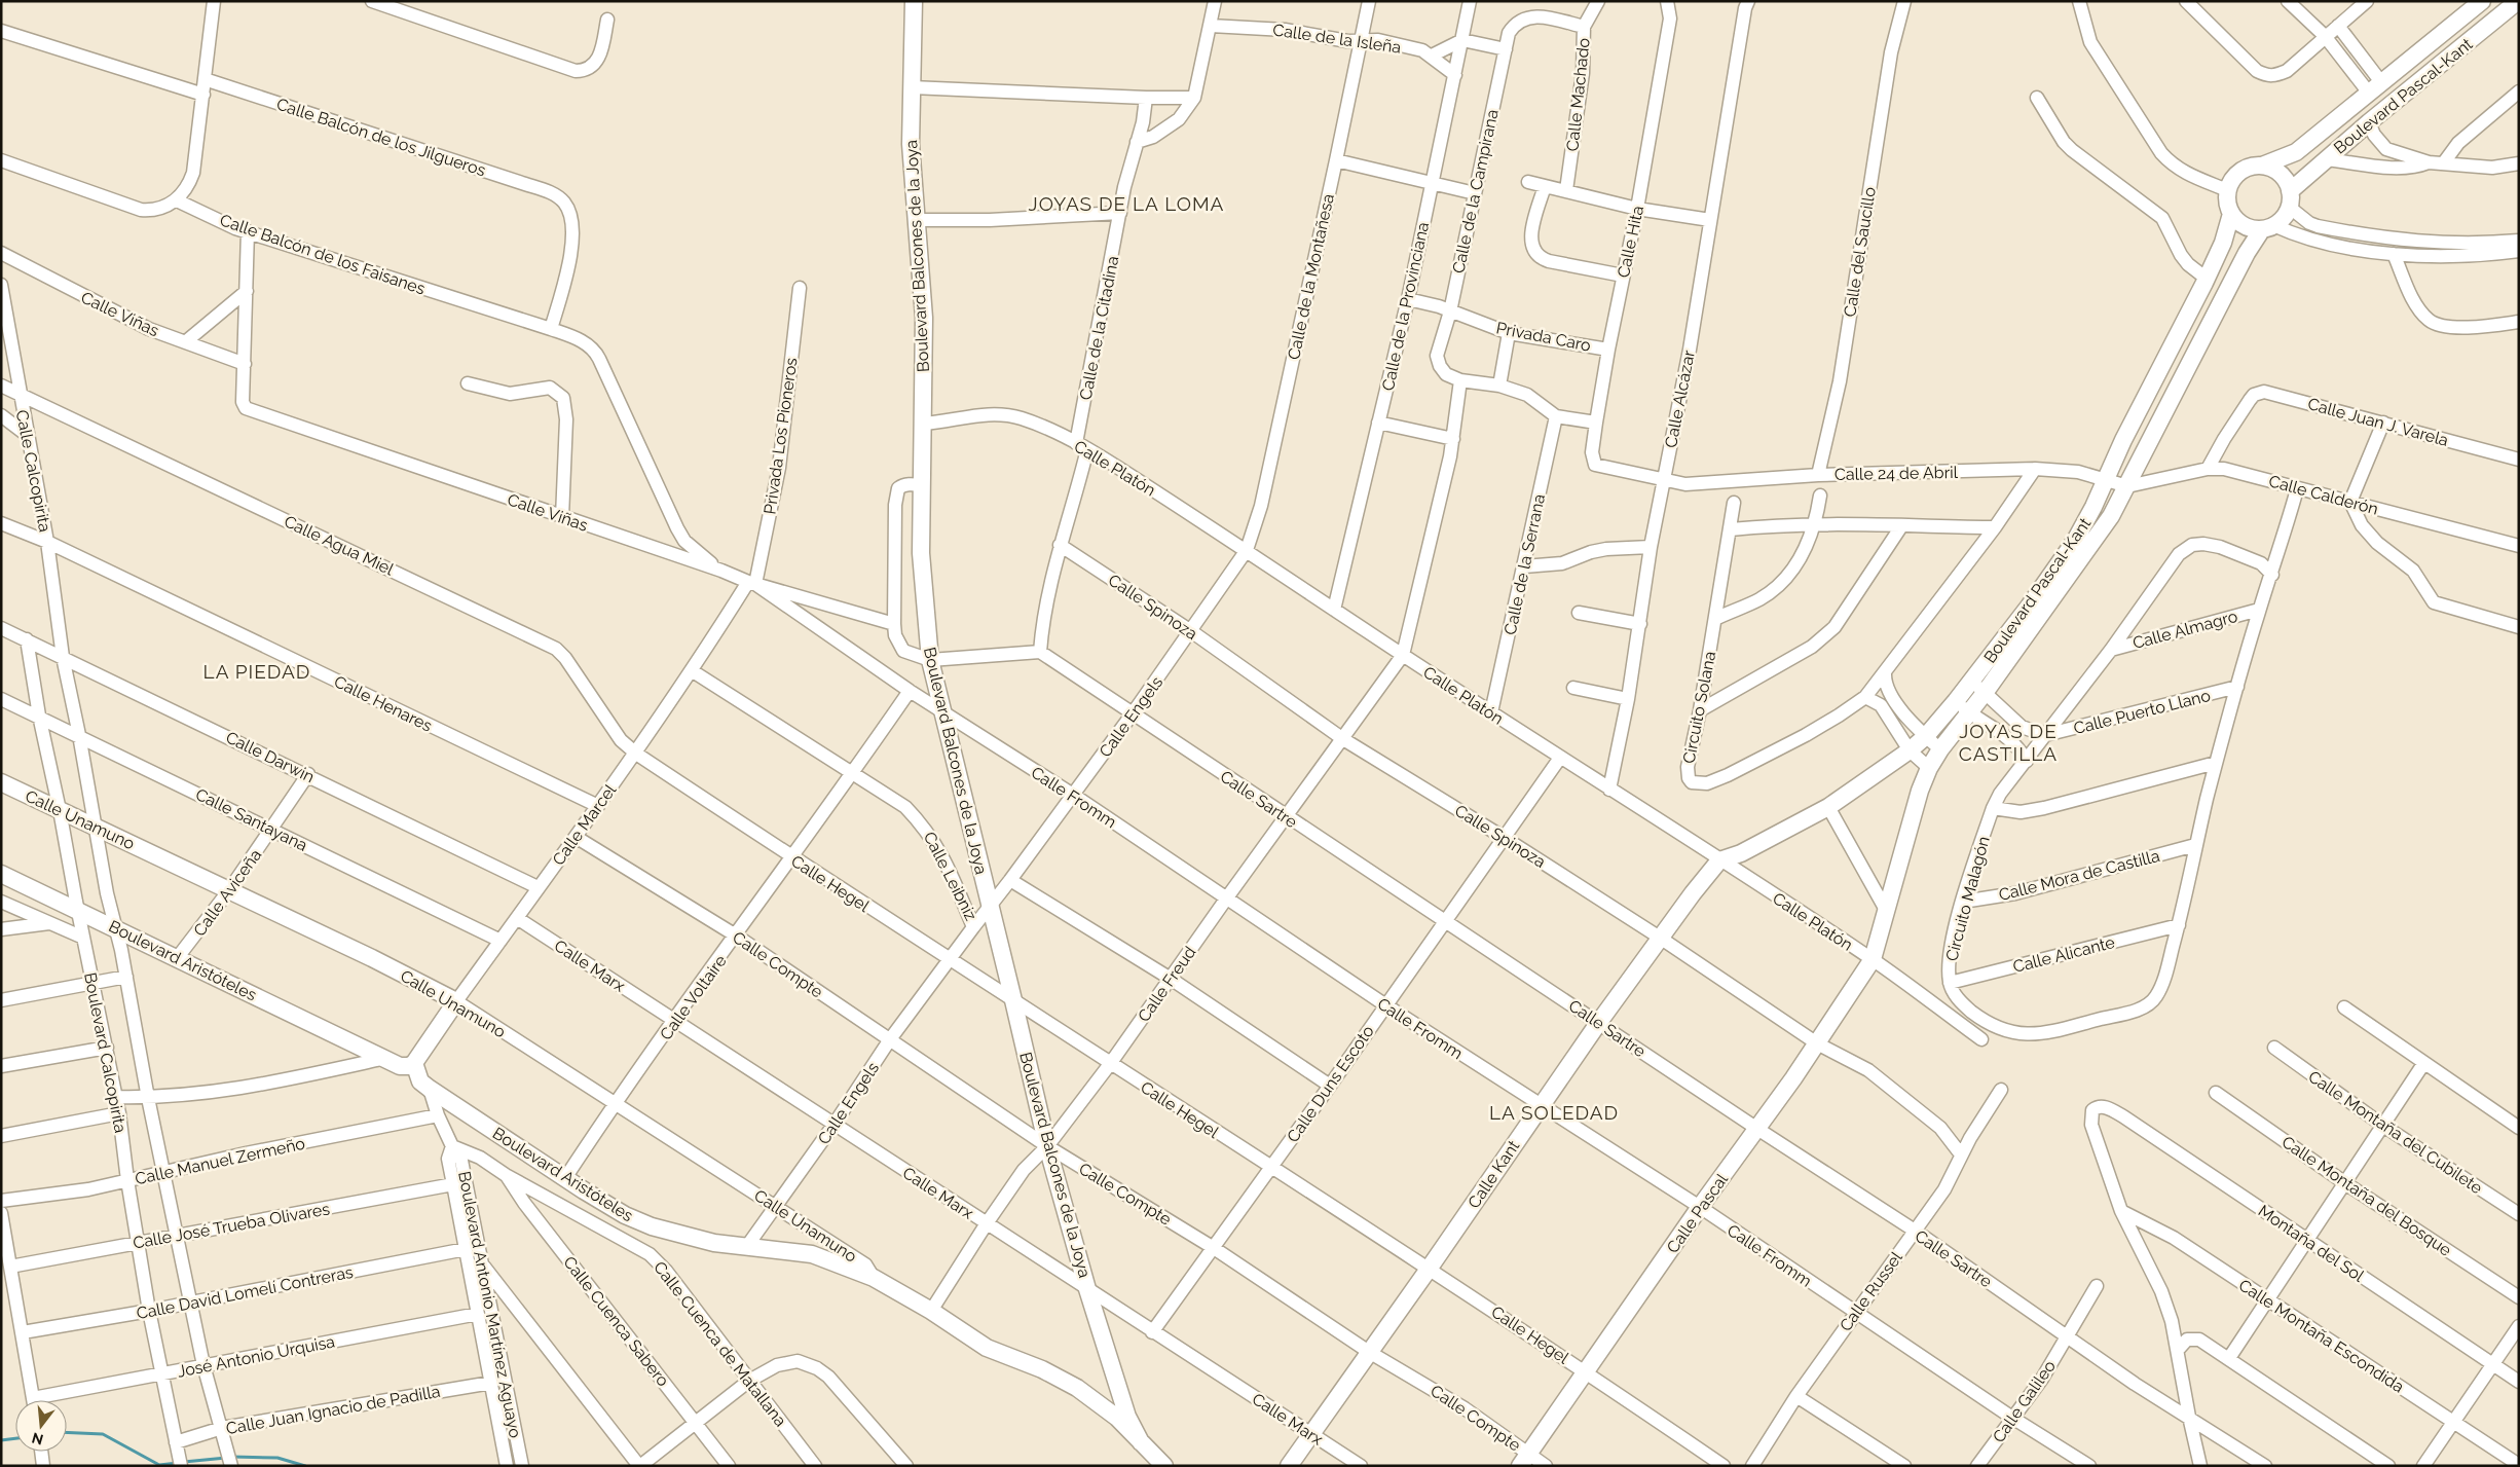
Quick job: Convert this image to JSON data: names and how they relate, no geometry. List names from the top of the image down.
{
  "streets": {
    "street": [
      "Calle de la Isleña",
      "Calle Machado",
      "Boulevard Pascal-Kant",
      "Calle Balcón de los Jilgueros",
      "Calle de la Campirana",
      "Calle Hita",
      "Calle del Saucillo",
      "Calle Balcón de los Faisanes",
      "Boulevard Balcones de la Joya",
      "Calle de la Montañesa",
      "Calle de la Provinciana",
      "Calle Viñas",
      "Calle de la Citadina",
      "Privada Caro",
      "Calle Alcázar",
      "Calle Juan J. Varela",
      "Privada Los Pioneros",
      "Calle Platón",
      "Calle Calcopirita",
      "Calle 24 de Abril",
      "Calle Calderón",
      "Calle Agua Miel",
      "Calle de la Serrana",
      "Calle Spinoza",
      "Calle Almagro",
      "Calle Henares",
      "Circuito Solana",
      "Calle Puerto Llano",
      "Calle Engels",
      "Calle Darwin",
      "Calle Fromm",
      "Calle Sartre",
      "Calle Unamuno",
      "Calle Santayana",
      "Calle Marcel",
      "Calle Mora de Castilla",
      "Calle Leibniz",
      "Calle Hegel",
      "Calle Aviceña",
      "Circuito Malagón",
      "Calle Alicante",
      "Boulevard Aristóteles",
      "Calle Compte",
      "Calle Marx",
      "Calle Freud",
      "Calle Voltaire",
      "Boulevard Calcopirita",
      "Calle Duns Escoto",
      "Calle Montaña del Cubilete",
      "Calle Manuel Zermeño",
      "Calle Kant",
      "Calle Montaña del Bosque",
      "Calle Pascal",
      "Calle José Trueba Olivares",
      "Montaña del Sol",
      "Calle Russel",
      "Calle David Lomelí Contreras",
      "Boulevard Antonio Martínez Aguayo",
      "Calle Cuenca Sabero",
      "Calle Montaña Escondida",
      "Calle Cuenca de Matallana",
      "José Antonio Urquisa",
      "Calle Galileo",
      "Calle Juan Ignacio de Padilla"
    ]
  },
  "crossings": [
    ["Calle de la Isleña", "Calle de la Montañesa"],
    ["Calle de la Isleña", "Calle de la Provinciana"],
    ["Calle Machado", "Calle de la Campirana"],
    ["Boulevard Pascal-Kant", "Calle Platón"],
    ["Boulevard Pascal-Kant", "Calle 24 de Abril"],
    ["Boulevard Pascal-Kant", "Calle Calderón"],
    ["Boulevard Pascal-Kant", "Calle Kant"],
    ["Boulevard Pascal-Kant", "Calle Pascal"],
    ["Calle Balcón de los Jilgueros", "Calle Balcón de los Faisanes"],
    ["Calle de la Campirana", "Privada Caro"],
    ["Calle Hita", "Privada Caro"],
    ["Calle Hita", "Calle Alcázar"],
    ["Calle Hita", "Calle 24 de Abril"],
    ["Calle del Saucillo", "Calle 24 de Abril"],
    ["Calle Balcón de los Faisanes", "Calle Viñas"],
    ["Boulevard Balcones de la Joya", "Calle Platón"],
    ["Boulevard Balcones de la Joya", "Calle Fromm"],
    ["Boulevard Balcones de la Joya", "Calle Leibniz"],
    ["Boulevard Balcones de la Joya", "Calle Hegel"],
    ["Boulevard Balcones de la Joya", "Boulevard Aristóteles"],
    ["Boulevard Balcones de la Joya", "Calle Compte"],
    ["Boulevard Balcones de la Joya", "Calle Marx"],
    ["Boulevard Balcones de la Joya", "Calle Freud"],
    ["Calle de la Montañesa", "Calle Platón"],
    ["Calle de la Montañesa", "Calle Engels"],
    ["Calle de la Provinciana", "Privada Caro"],
    ["Calle de la Provinciana", "Calle Platón"],
    ["Calle Viñas", "Privada Los Pioneros"],
    ["Calle Viñas", "Calle Fromm"],
    ["Calle Viñas", "Calle Marcel"],
    ["Calle de la Citadina", "Calle Platón"],
    ["Calle de la Citadina", "Calle Spinoza"],
    ["Calle de la Citadina", "Calle Sartre"],
    ["Calle Alcázar", "Calle Platón"],
    ["Calle Alcázar", "Calle 24 de Abril"],
    ["Calle Juan J. Varela", "Calle Calderón"],
    ["Privada Los Pioneros", "Calle Fromm"],
    ["Privada Los Pioneros", "Calle Marcel"],
    ["Calle Platón", "Calle de la Serrana"],
    ["Calle Platón", "Calle Engels"],
    ["Calle Platón", "Calle Freud"],
    ["Calle Platón", "Calle Duns Escoto"],
    ["Calle Platón", "Calle Kant"],
    ["Calle Platón", "Calle Pascal"],
    ["Calle Calcopirita", "Calle Agua Miel"],
    ["Calle Calcopirita", "Calle Henares"],
    ["Calle Calcopirita", "Calle Darwin"],
    ["Calle Calcopirita", "Boulevard Calcopirita"],
    ["Calle 24 de Abril", "Calle Calderón"],
    ["Calle 24 de Abril", "Circuito Solana"],
    ["Calle Calderón", "Circuito Malagón"],
    ["Calle Agua Miel", "Calle Marcel"],
    ["Calle Agua Miel", "Calle Hegel"],
    ["Calle Spinoza", "Calle Engels"],
    ["Calle Spinoza", "Calle Freud"],
    ["Calle Spinoza", "Calle Duns Escoto"],
    ["Calle Spinoza", "Calle Kant"],
    ["Calle Spinoza", "Calle Pascal"],
    ["Calle Spinoza", "Calle Russel"],
    ["Calle Almagro", "Circuito Malagón"],
    ["Calle Henares", "Calle Marcel"],
    ["Calle Puerto Llano", "Circuito Malagón"],
    ["Calle Engels", "Calle Fromm"],
    ["Calle Engels", "Calle Sartre"],
    ["Calle Engels", "Calle Unamuno"],
    ["Calle Engels", "Calle Leibniz"],
    ["Calle Engels", "Calle Hegel"],
    ["Calle Engels", "Boulevard Aristóteles"],
    ["Calle Engels", "Calle Compte"],
    ["Calle Engels", "Calle Marx"],
    ["Calle Darwin", "Calle Marcel"],
    ["Calle Darwin", "Calle Aviceña"],
    ["Calle Darwin", "Boulevard Calcopirita"],
    ["Calle Fromm", "Calle Marcel"],
    ["Calle Fromm", "Calle Freud"],
    ["Calle Fromm", "Calle Voltaire"],
    ["Calle Fromm", "Calle Duns Escoto"],
    ["Calle Fromm", "Calle Kant"],
    ["Calle Fromm", "Calle Pascal"],
    ["Calle Fromm", "Calle Russel"],
    ["Calle Fromm", "Calle Galileo"],
    ["Calle Sartre", "Calle Freud"],
    ["Calle Sartre", "Calle Duns Escoto"],
    ["Calle Sartre", "Calle Kant"],
    ["Calle Sartre", "Calle Pascal"],
    ["Calle Sartre", "Calle Russel"],
    ["Calle Sartre", "Calle Galileo"],
    ["Calle Unamuno", "Calle Marcel"],
    ["Calle Unamuno", "Calle Aviceña"],
    ["Calle Unamuno", "Boulevard Aristóteles"],
    ["Calle Unamuno", "Calle Voltaire"],
    ["Calle Unamuno", "Boulevard Calcopirita"],
    ["Calle Santayana", "Calle Marcel"],
    ["Calle Santayana", "Calle Aviceña"],
    ["Calle Santayana", "Boulevard Calcopirita"],
    ["Calle Marcel", "Calle Leibniz"],
    ["Calle Marcel", "Calle Hegel"],
    ["Calle Marcel", "Boulevard Aristóteles"],
    ["Calle Marcel", "Calle Compte"],
    ["Calle Marcel", "Calle Marx"],
    ["Calle Mora de Castilla", "Circuito Malagón"],
    ["Calle Leibniz", "Calle Voltaire"],
    ["Calle Hegel", "Calle Freud"],
    ["Calle Hegel", "Calle Voltaire"],
    ["Calle Hegel", "Calle Duns Escoto"],
    ["Calle Hegel", "Calle Kant"],
    ["Calle Hegel", "Calle Pascal"],
    ["Calle Aviceña", "Boulevard Aristóteles"],
    ["Circuito Malagón", "Calle Alicante"],
    ["Boulevard Aristóteles", "Calle Freud"],
    ["Boulevard Aristóteles", "Calle Voltaire"],
    ["Boulevard Aristóteles", "Boulevard Calcopirita"],
    ["Boulevard Aristóteles", "Boulevard Antonio Martínez Aguayo"],
    ["Calle Compte", "Calle Freud"],
    ["Calle Compte", "Calle Voltaire"],
    ["Calle Compte", "Calle Duns Escoto"],
    ["Calle Compte", "Calle Kant"],
    ["Calle Compte", "Calle Pascal"],
    ["Calle Marx", "Calle Freud"],
    ["Calle Marx", "Calle Voltaire"],
    ["Calle Marx", "Calle Duns Escoto"],
    ["Calle Marx", "Calle Kant"],
    ["Boulevard Calcopirita", "Calle Manuel Zermeño"],
    ["Boulevard Calcopirita", "Calle José Trueba Olivares"],
    ["Boulevard Calcopirita", "Calle David Lomelí Contreras"],
    ["Boulevard Calcopirita", "José Antonio Urquisa"],
    ["Boulevard Calcopirita", "Calle Juan Ignacio de Padilla"],
    ["Calle Manuel Zermeño", "Boulevard Antonio Martínez Aguayo"],
    ["Calle José Trueba Olivares", "Boulevard Antonio Martínez Aguayo"],
    ["Montaña del Sol", "Calle Montaña Escondida"],
    ["Calle David Lomelí Contreras", "Boulevard Antonio Martínez Aguayo"],
    ["Boulevard Antonio Martínez Aguayo", "Calle Cuenca de Matallana"],
    ["Boulevard Antonio Martínez Aguayo", "José Antonio Urquisa"],
    ["Boulevard Antonio Martínez Aguayo", "Calle Juan Ignacio de Padilla"],
    ["Calle Cuenca Sabero", "Calle Cuenca de Matallana"]
  ],
  "districts": [
    "JOYAS DE LA LOMA",
    "LA PIEDAD",
    "JOYAS DE CASTILLA",
    "LA SOLEDAD"
  ],
  "north": "bottom"
}
